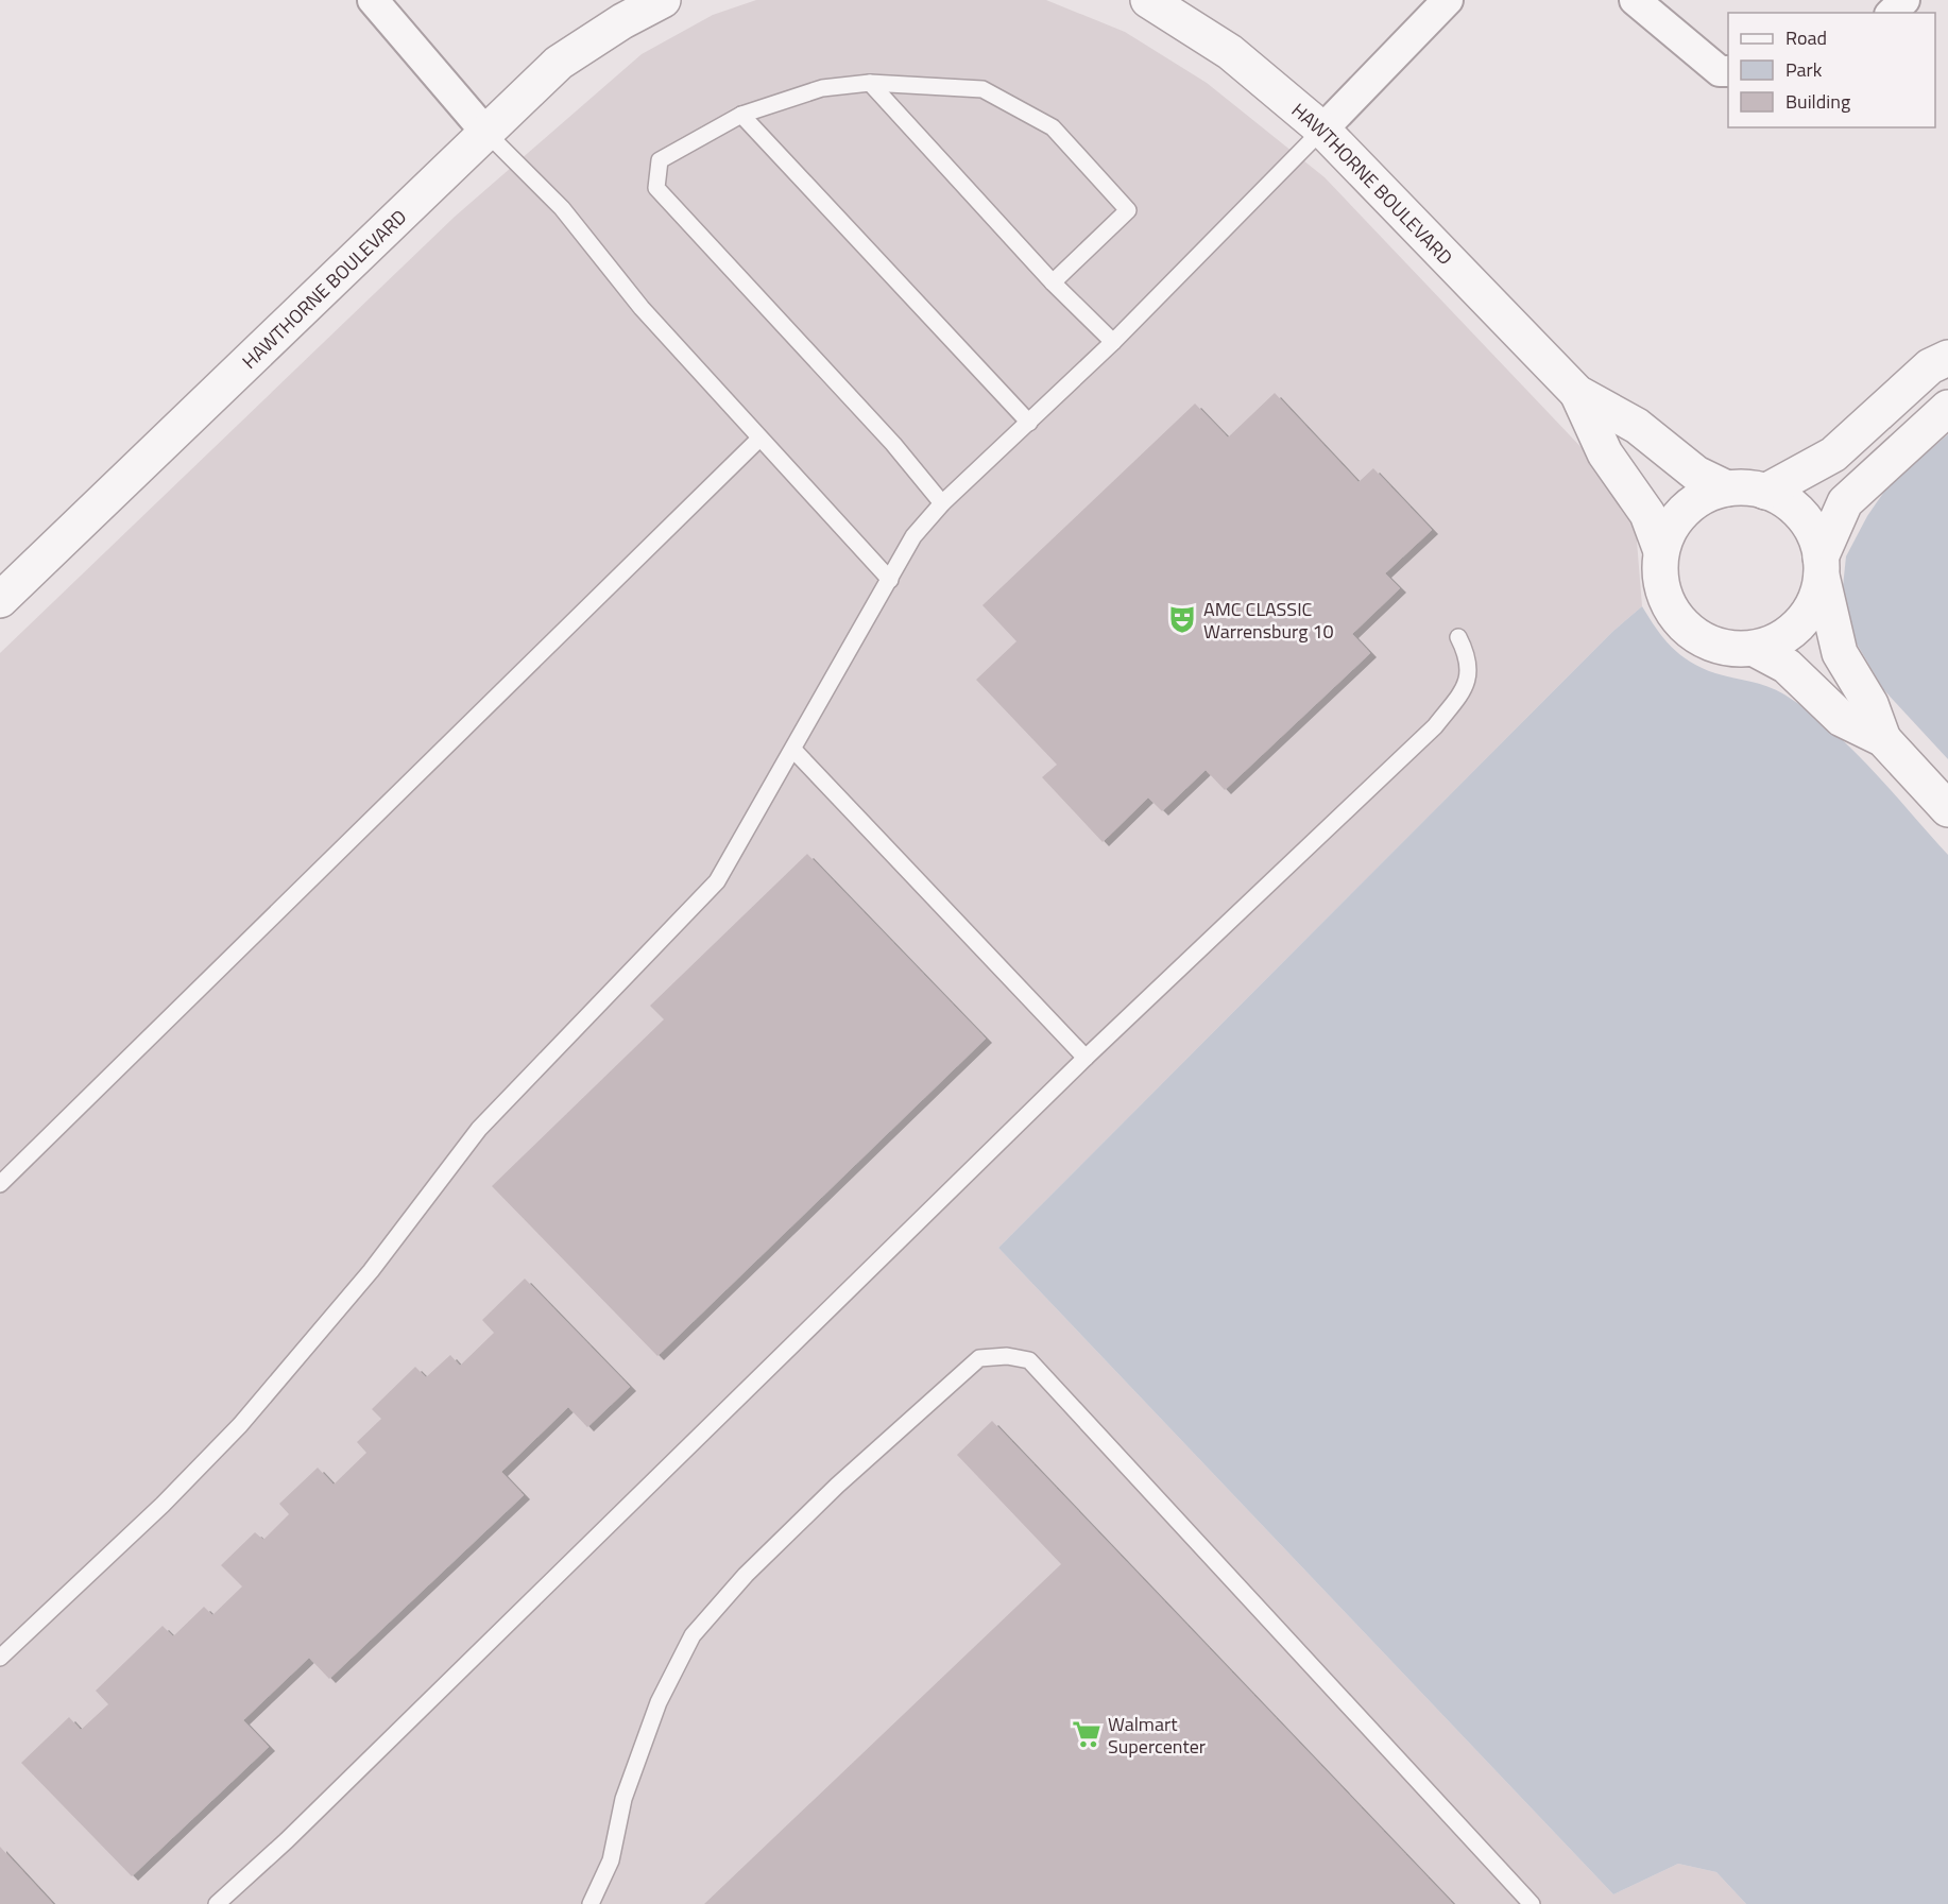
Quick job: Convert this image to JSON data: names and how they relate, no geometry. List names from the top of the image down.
{
  "streets": {
    "street": ["HAWTHORNE BOULEVARD"]
  },
  "places": {
    "theatre": ["AMC CLASSIC Warrensburg 10"],
    "supermarket": ["Walmart Supercenter"]
  },
  "legend": ["Road", "Park", "Building"]
}
